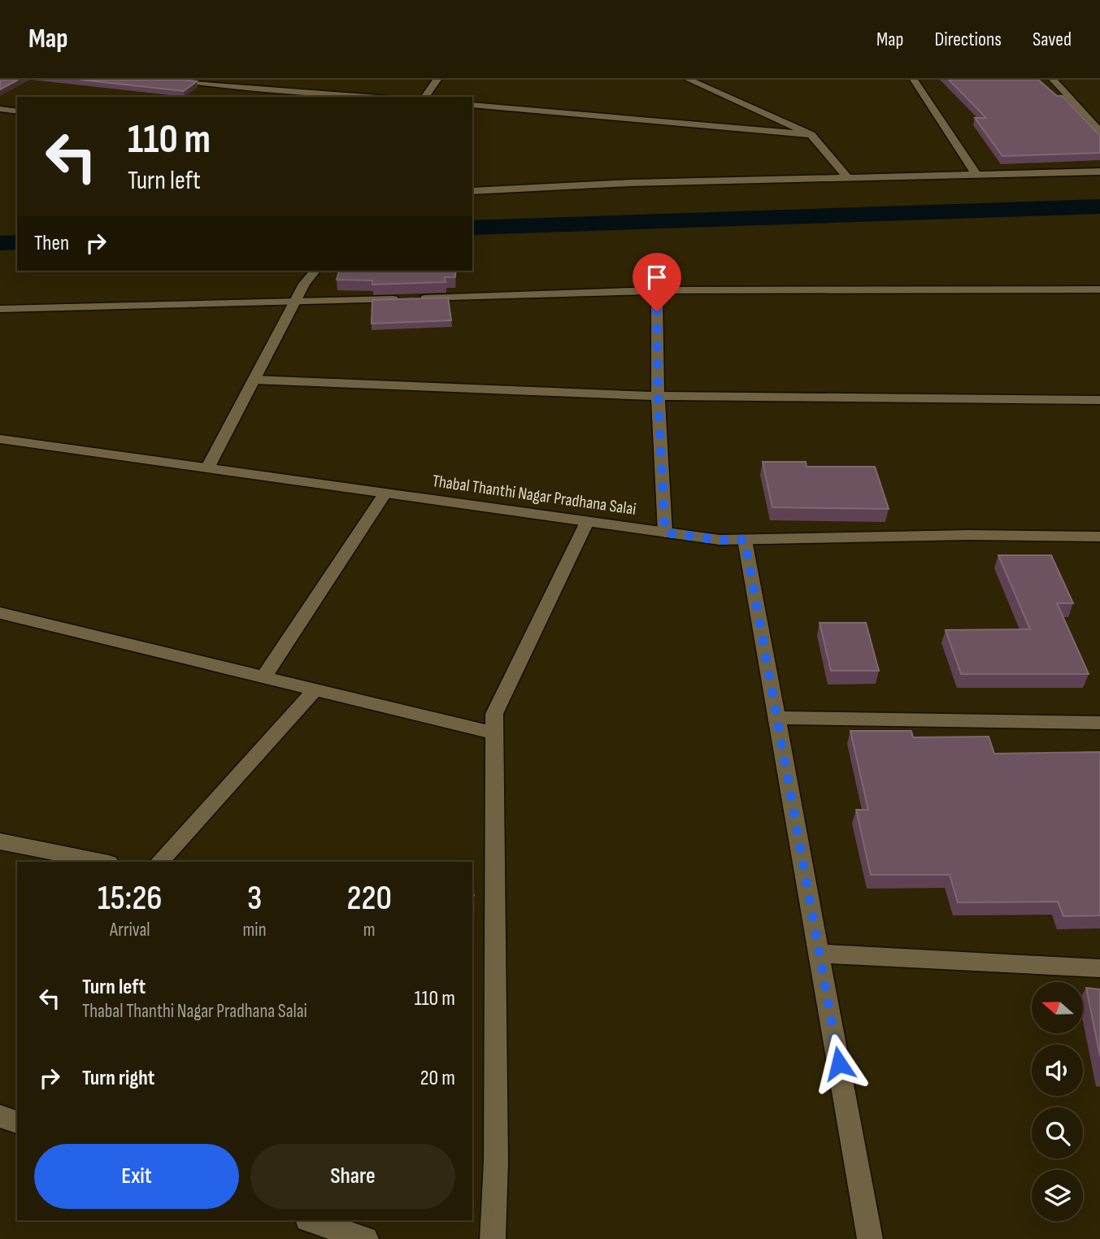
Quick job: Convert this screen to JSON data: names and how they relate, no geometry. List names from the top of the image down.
{
  "streets": {
    "street": ["Thabal Thanthi Nagar Pradhana Salai"]
  },
  "north": "left",
  "page": {
    "header": "Map",
    "nav": ["Map", "Directions", "Saved"],
    "turn": ["110 m", "Turn left"],
    "then": "Then",
    "eta": [
      "15:26",
      "Arrival",
      "3",
      "min",
      "220",
      "m"
    ],
    "list": [
      {
        "name": "Turn left",
        "note": "Thabal Thanthi Nagar Pradhana Salai",
        "value": "110 m"
      },
      {
        "name": "Turn right",
        "value": "20 m"
      }
    ],
    "buttons": ["Exit", "Share"]
  }
}
